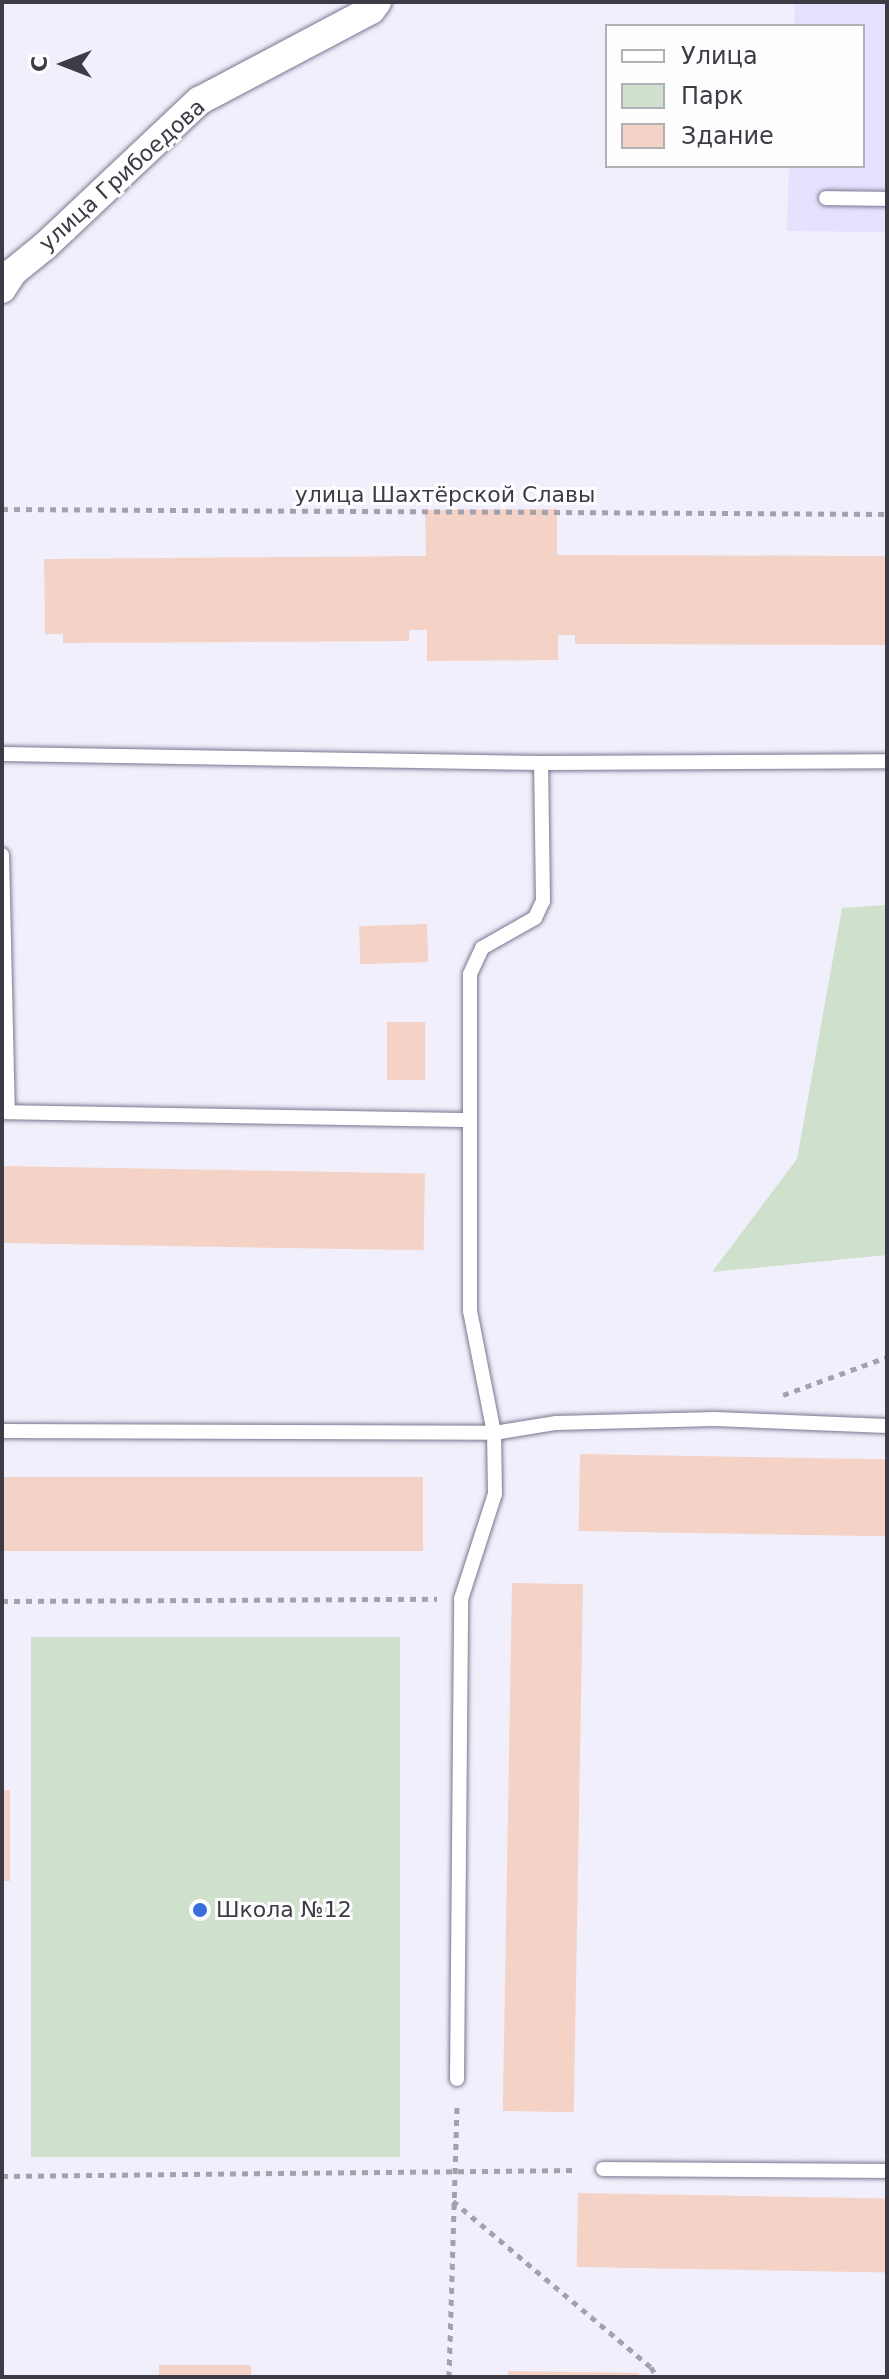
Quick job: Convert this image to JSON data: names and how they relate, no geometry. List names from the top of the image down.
{
  "streets": {
    "street": ["улица Грибоедова"],
    "path": ["улица Шахтёрской Славы"]
  },
  "places": ["Школа №12"],
  "legend": ["Улица", "Парк", "Здание"],
  "north": "left"
}
